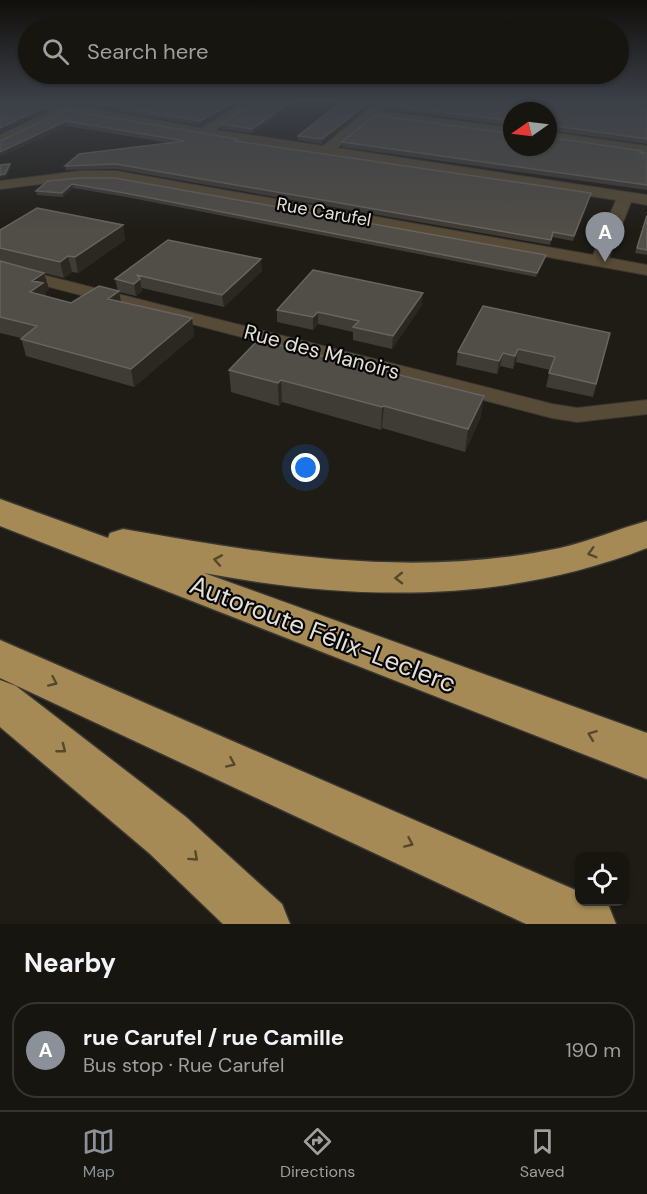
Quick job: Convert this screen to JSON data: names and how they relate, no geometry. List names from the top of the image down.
{
  "streets": {
    "highway": ["Autoroute Félix-Leclerc"],
    "street": ["Rue Carufel", "Rue des Manoirs"]
  },
  "north": "left",
  "page": {
    "search": "Search here",
    "pins": "A",
    "heading": "Nearby",
    "list": [
      {
        "mark": "A",
        "name": "rue Carufel / rue Camille",
        "note": "Bus stop · Rue Carufel",
        "value": "190 m"
      }
    ],
    "nav": ["Map", "Directions", "Saved"]
  }
}
